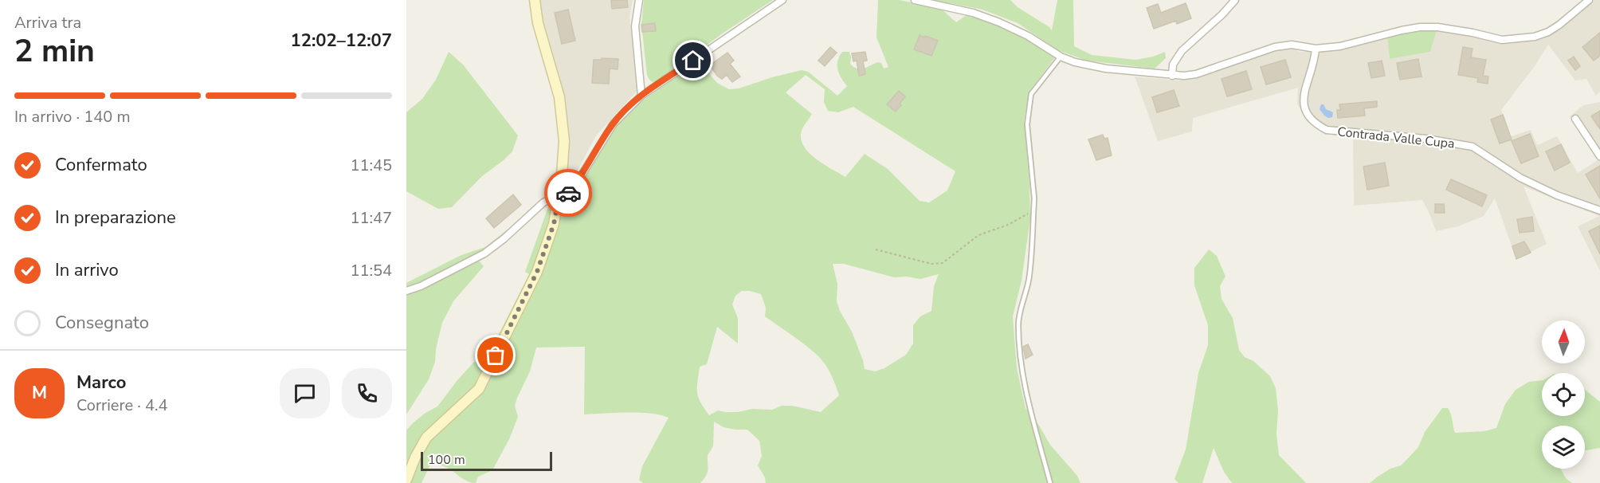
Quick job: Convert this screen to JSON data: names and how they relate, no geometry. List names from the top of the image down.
{
  "streets": {
    "street": ["Contrada Valle Cupa"]
  },
  "scale_bar": "100 m",
  "north": "top",
  "page": {
    "heading": ["2 min", "Arriva tra", "12:02–12:07"],
    "panel": ["Marco", "Corriere · 4.4"],
    "bar": "In arrivo · 140 m",
    "list": [
      ["Confermato", "11:45"],
      ["In preparazione", "11:47"],
      ["In arrivo", "11:54"],
      "Consegnato"
    ],
    "round": "M",
    "scale": "100 m"
  }
}
